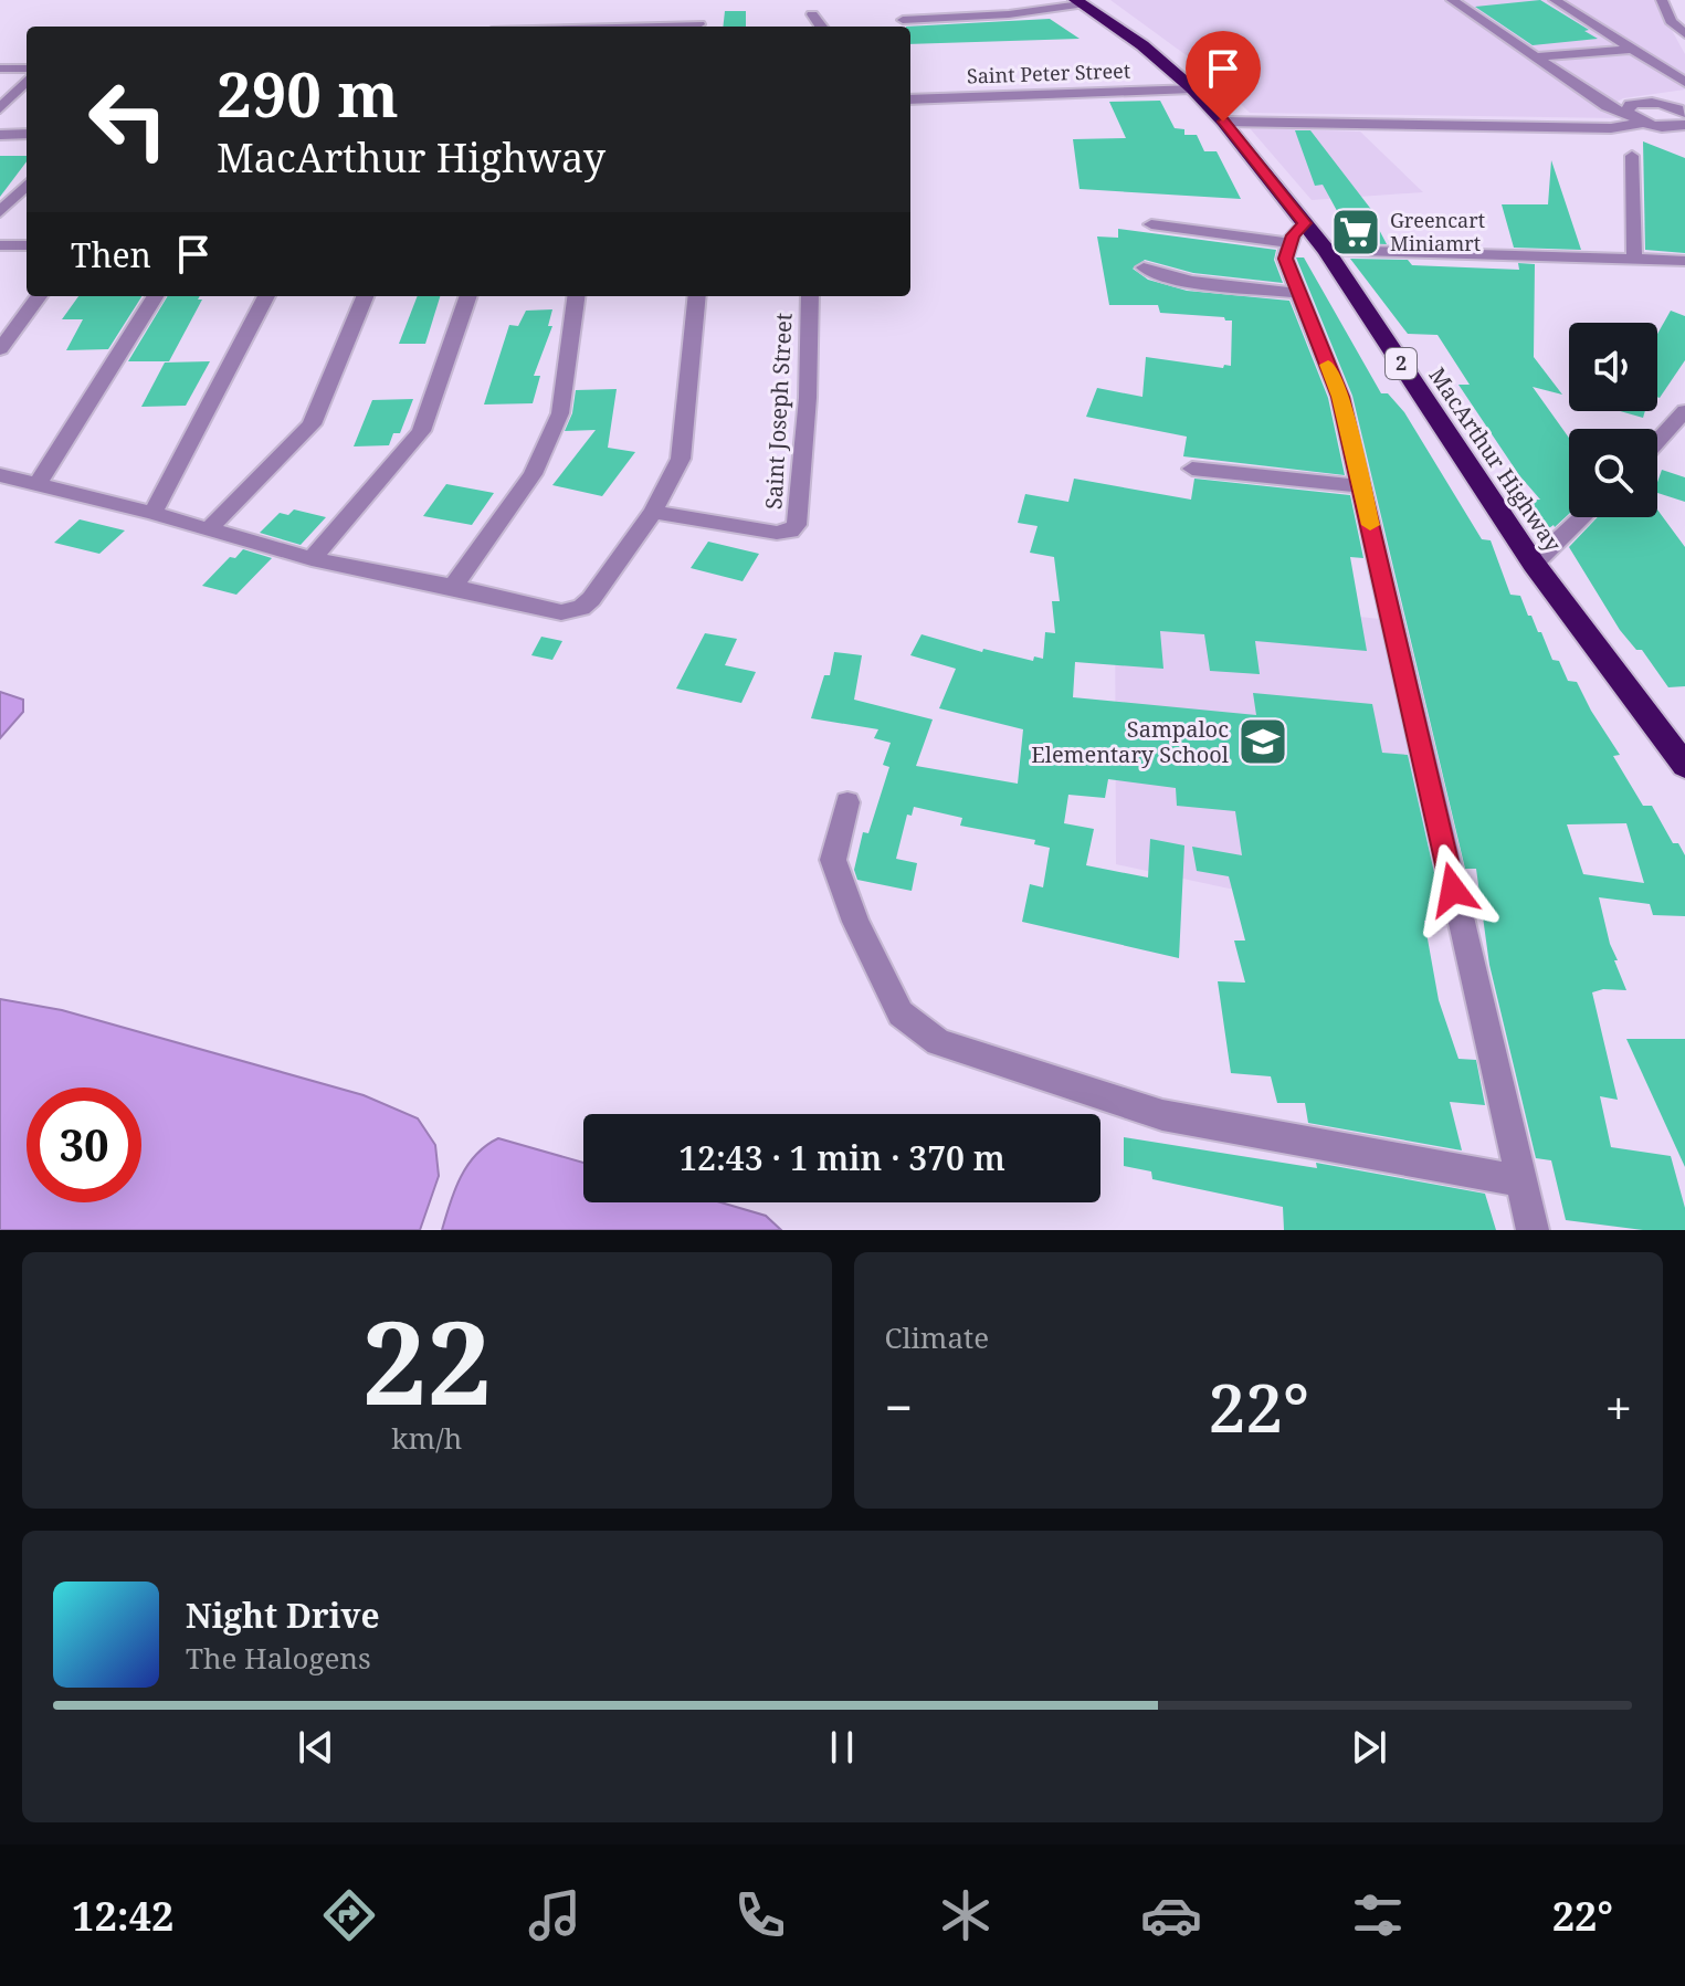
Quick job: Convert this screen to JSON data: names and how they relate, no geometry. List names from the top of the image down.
{
  "streets": {
    "highway": ["2", "MacArthur Highway"],
    "street": ["Saint Peter Street", "Saint Joseph Street"]
  },
  "crossings": [
    ["Saint Peter Street", "MacArthur Highway"]
  ],
  "places": {
    "supermarket": ["Greencart Miniamrt"],
    "school or university": ["Sampaloc Elementary School"]
  },
  "page": {
    "turn": ["290 m", "MacArthur Highway"],
    "then": "Then",
    "limit": "30",
    "trip": "12:43 · 1 min · 370 m",
    "tile": [
      ["22", "km/h"],
      "Climate"
    ],
    "heat": ["−", "22°", "+"],
    "song": ["Night Drive", "The Halogens"],
    "tabs": ["12:42", "22°"]
  }
}
